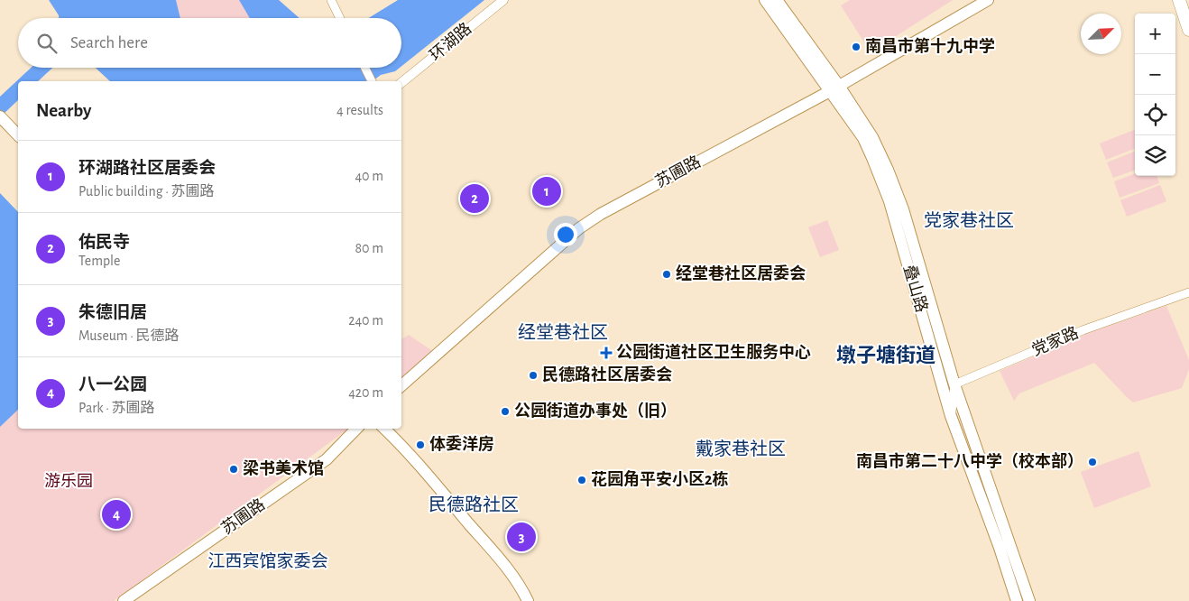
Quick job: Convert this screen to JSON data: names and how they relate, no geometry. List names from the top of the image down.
{
  "streets": {
    "main road": ["苏圃路", "叠山路"],
    "street": ["环湖路", "党家路"]
  },
  "crossings": [
    ["苏圃路", "叠山路"],
    ["叠山路", "党家路"]
  ],
  "districts": [
    "党家巷社区",
    "经堂巷社区",
    "墩子塘街道",
    "戴家巷社区",
    "民德路社区",
    "江西宾馆家委会"
  ],
  "parks": ["游乐园"],
  "places": {
    "other": [
      "南昌市第十九中学",
      "经堂巷社区居委会",
      "民德路社区居委会",
      "公园街道办事处（旧）",
      "体委洋房",
      "南昌市第二十八中学（校本部）",
      "梁书美术馆",
      "花园角平安小区2栋"
    ],
    "health": ["公园街道社区卫生服务中心"]
  },
  "north": "top right",
  "page": {
    "map_buttons": ["+", "−"],
    "search": "Search here",
    "heading": ["Nearby", "4 results"],
    "list": [
      {
        "mark": "1",
        "name": "环湖路社区居委会",
        "note": "Public building · 苏圃路",
        "value": "40 m"
      },
      {
        "mark": "2",
        "name": "佑民寺",
        "note": "Temple",
        "value": "80 m"
      },
      {
        "mark": "3",
        "name": "朱德旧居",
        "note": "Museum · 民德路",
        "value": "240 m"
      },
      {
        "mark": "4",
        "name": "八一公园",
        "note": "Park · 苏圃路",
        "value": "420 m"
      }
    ],
    "pins": [
      "1",
      "2",
      "4",
      "3"
    ]
  }
}
